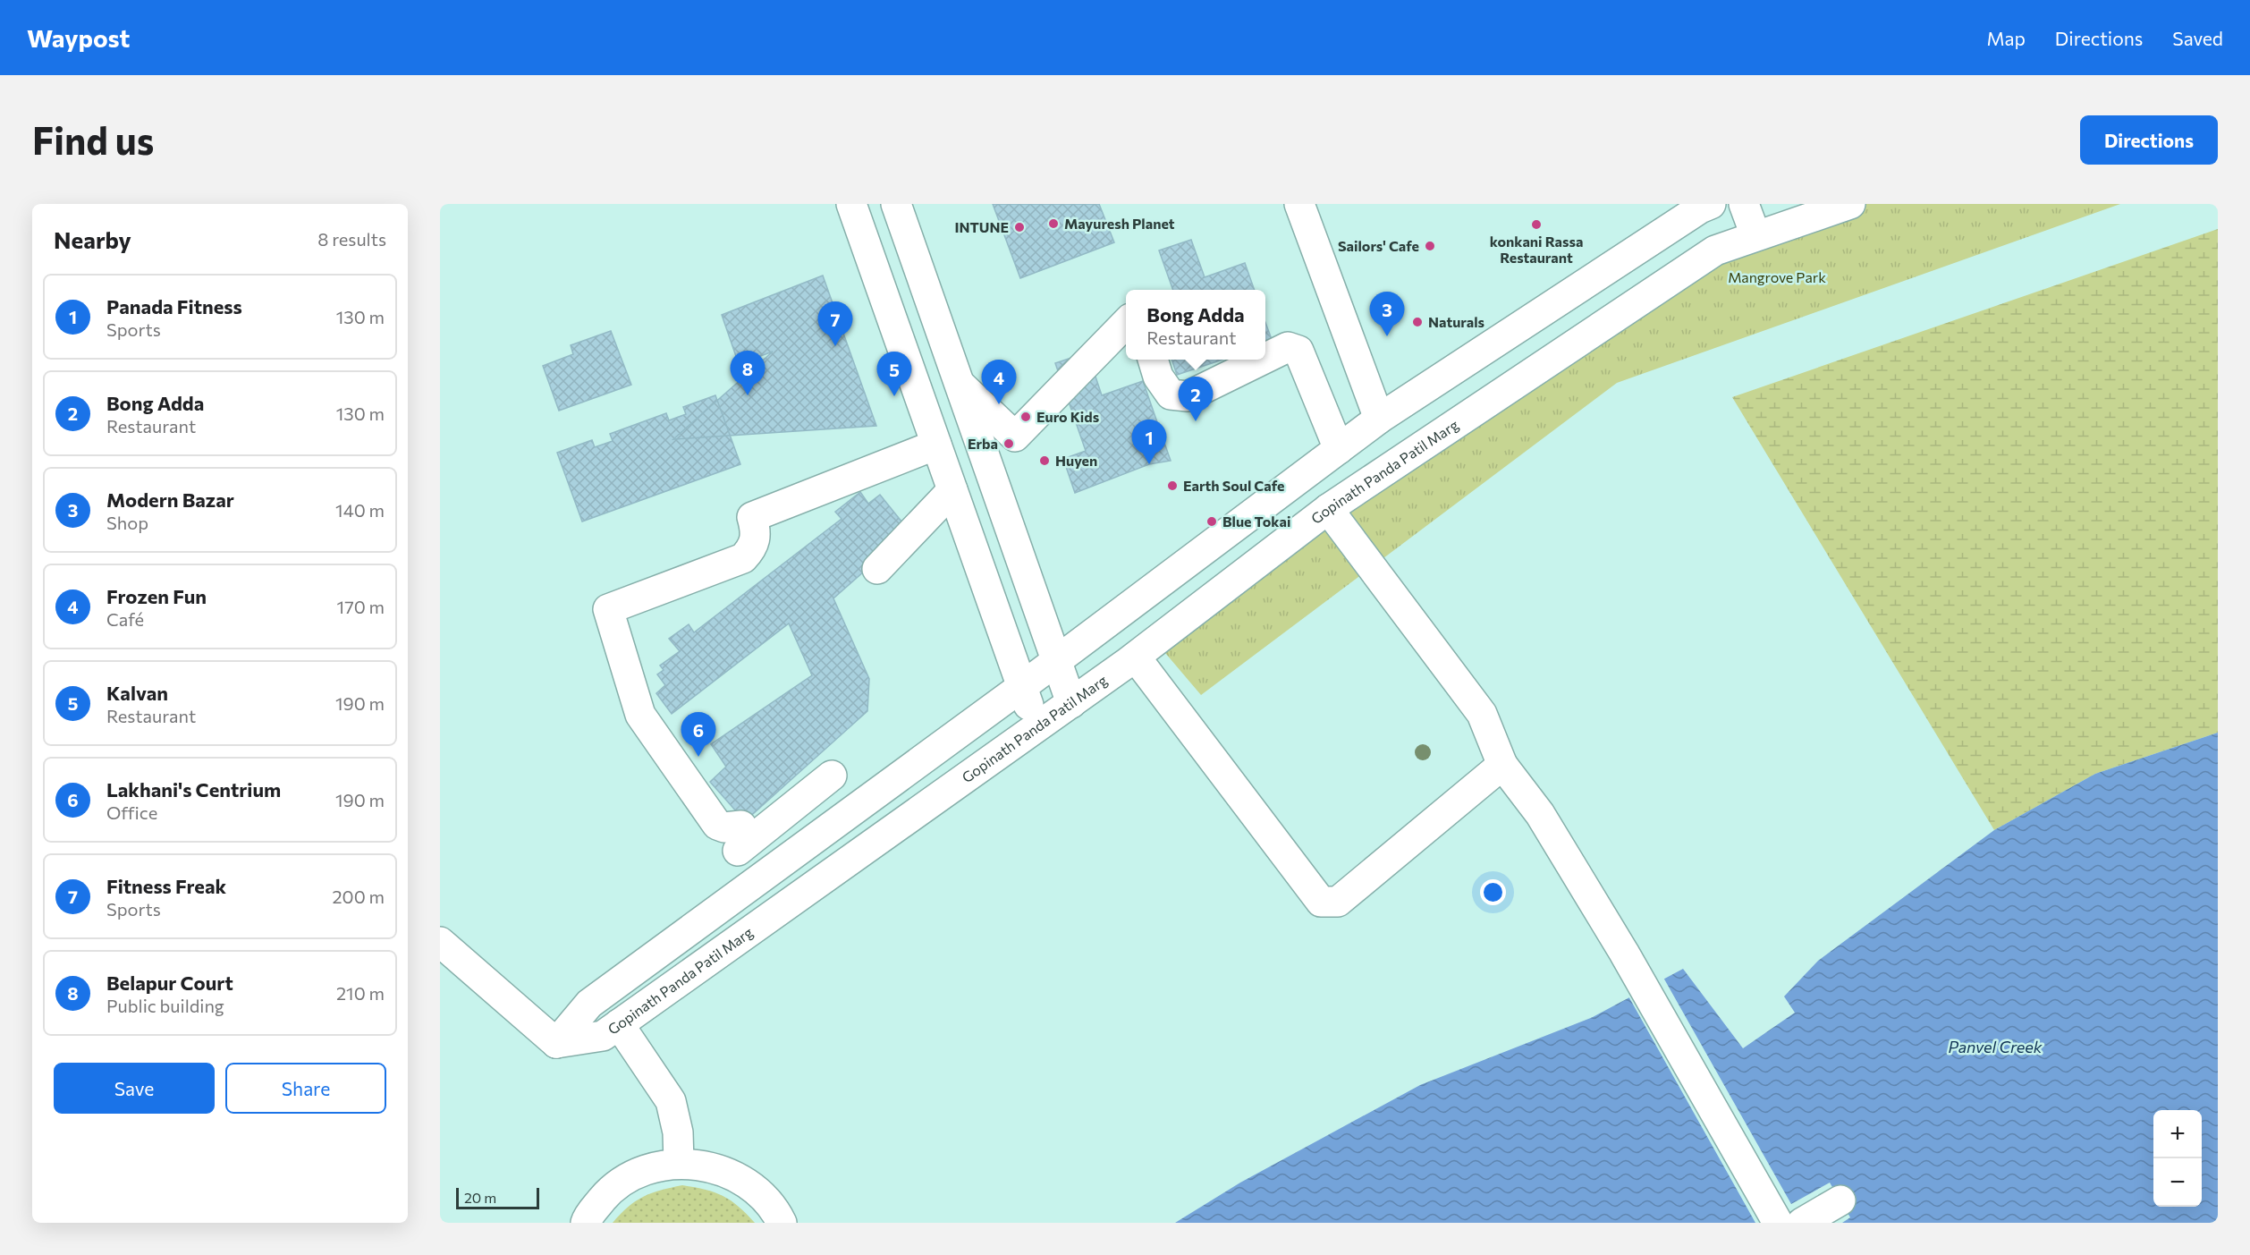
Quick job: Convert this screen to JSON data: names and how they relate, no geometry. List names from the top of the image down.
{
  "streets": {
    "street": ["Gopinath Panda Patil Marg"]
  },
  "water": ["Panvel Creek"],
  "parks": ["Mangrove Park"],
  "places": [
    "Mayuresh Planet",
    "konkani Rassa Restaurant",
    "INTUNE",
    "Sailors' Cafe",
    "Naturals",
    "Euro Kids",
    "Erba",
    "Huyen",
    "Earth Soul Cafe",
    "Blue Tokai"
  ],
  "scale_bar": "20 m",
  "page": {
    "header": "Waypost",
    "nav": ["Map", "Directions", "Saved"],
    "buttons": [
      "Directions",
      ["Save", "Share"]
    ],
    "title": "Find us",
    "heading": ["Nearby", "8 results"],
    "list": [
      {
        "mark": "1",
        "name": "Panada Fitness",
        "note": "Sports",
        "value": "130 m"
      },
      {
        "mark": "2",
        "name": "Bong Adda",
        "note": "Restaurant",
        "value": "130 m"
      },
      {
        "mark": "3",
        "name": "Modern Bazar",
        "note": "Shop",
        "value": "140 m"
      },
      {
        "mark": "4",
        "name": "Frozen Fun",
        "note": "Café",
        "value": "170 m"
      },
      {
        "mark": "5",
        "name": "Kalvan",
        "note": "Restaurant",
        "value": "190 m"
      },
      {
        "mark": "6",
        "name": "Lakhani's Centrium",
        "note": "Office",
        "value": "190 m"
      },
      {
        "mark": "7",
        "name": "Fitness Freak",
        "note": "Sports",
        "value": "200 m"
      },
      {
        "mark": "8",
        "name": "Belapur Court",
        "note": "Public building",
        "value": "210 m"
      }
    ],
    "popup": ["Bong Adda", "Restaurant"],
    "pins": [
      "3",
      "7",
      "8",
      "5",
      "4",
      "2",
      "1",
      "6"
    ],
    "map_buttons": ["+", "−"],
    "scale": "20 m"
  }
}
